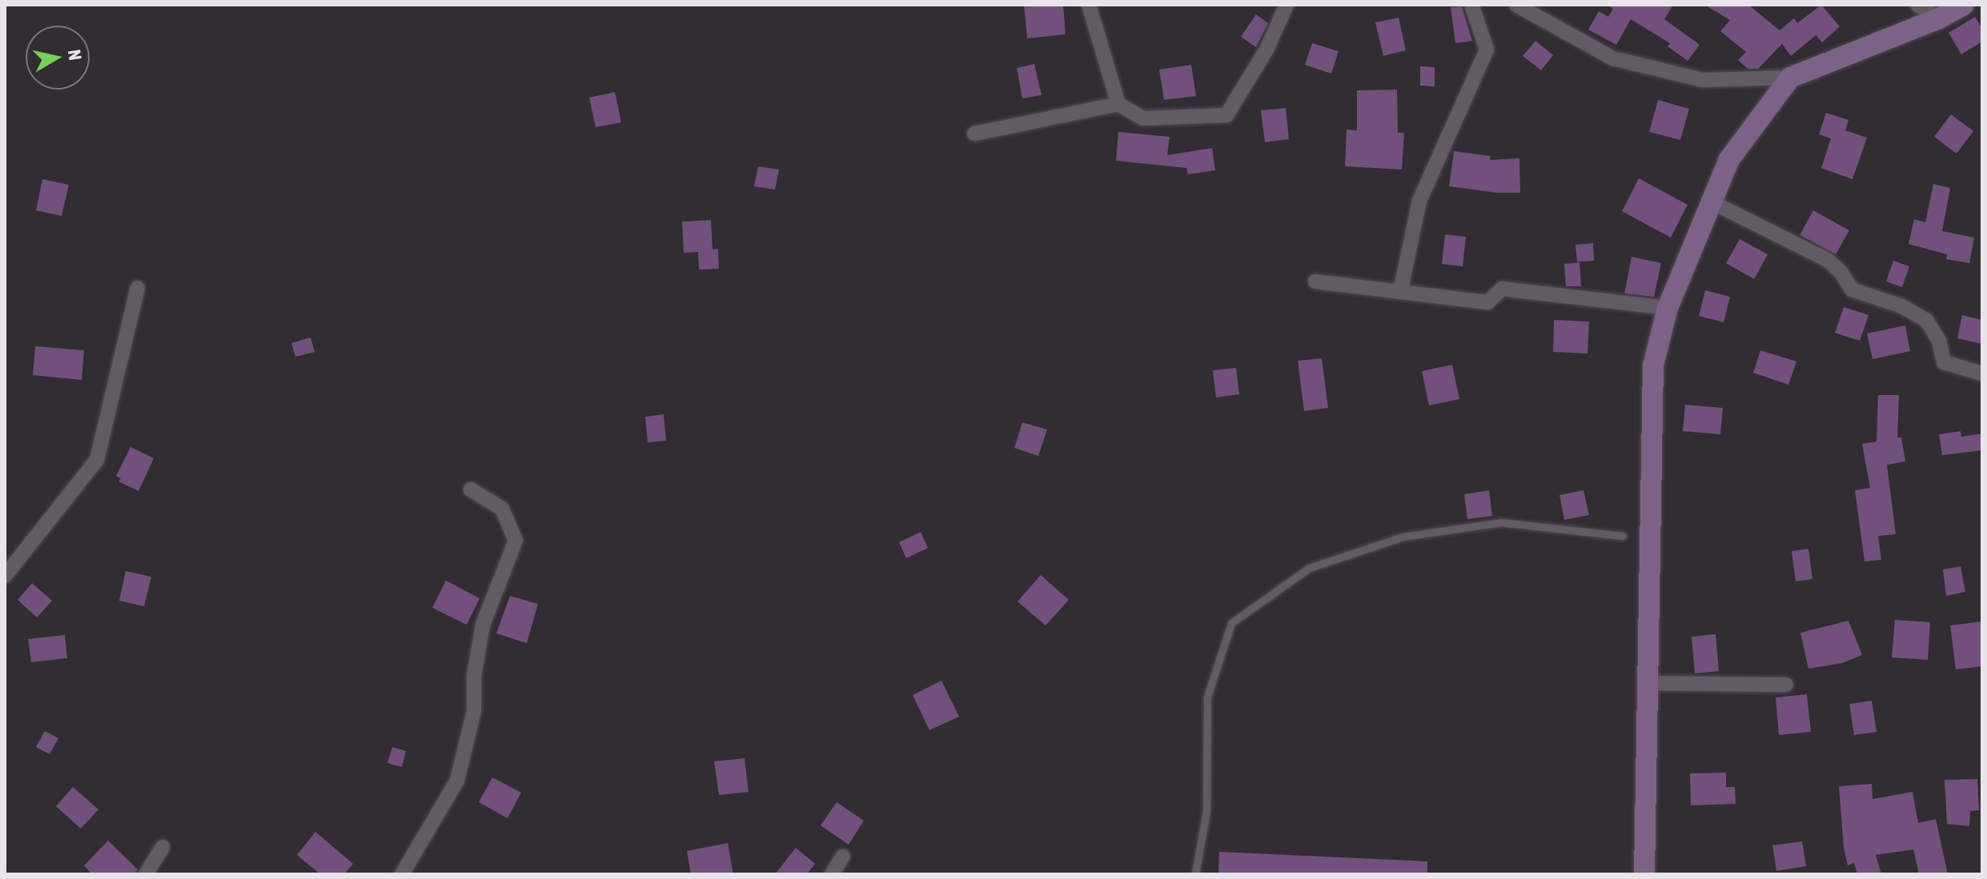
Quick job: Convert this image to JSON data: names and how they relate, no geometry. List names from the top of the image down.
{
  "north": "right"
}
